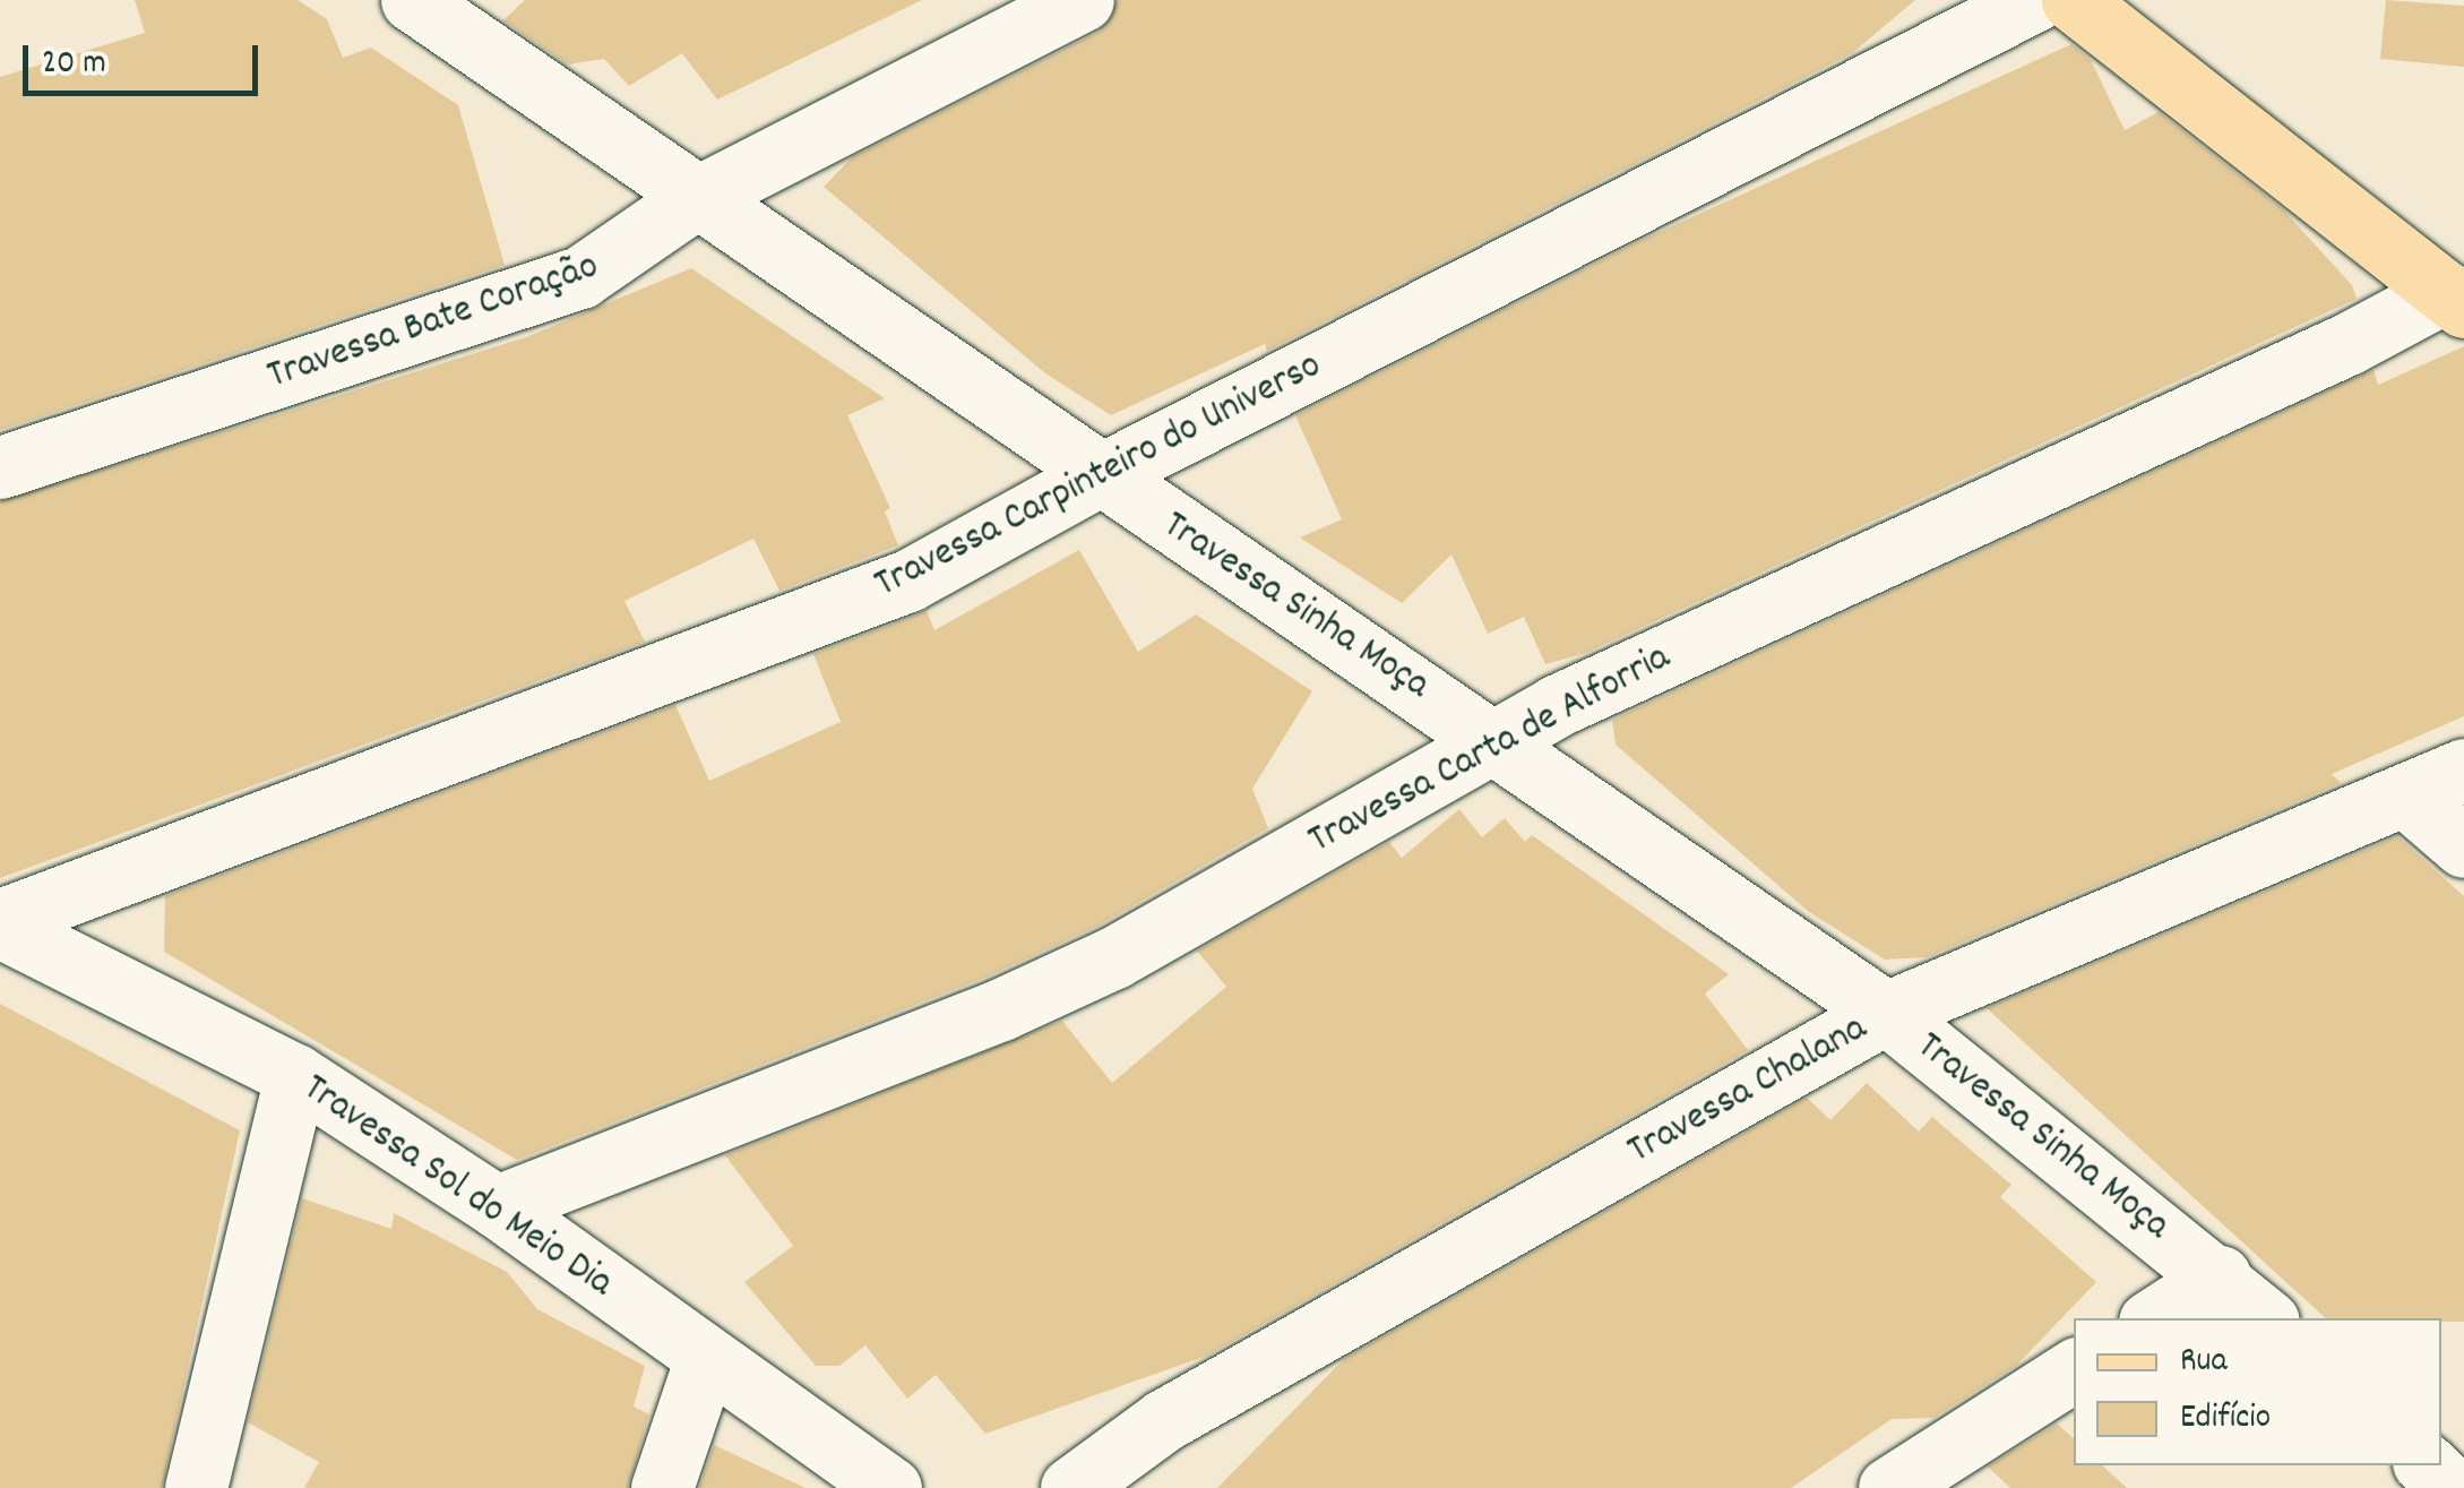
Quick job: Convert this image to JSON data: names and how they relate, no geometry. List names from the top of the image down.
{
  "streets": {
    "street": [
      "Travessa Bate Coração",
      "Travessa Carpinteiro do Universo",
      "Travessa Sinha Moça",
      "Travessa Carta de Alforria",
      "Travessa Chalana",
      "Travessa Sol do Meio Dia"
    ]
  },
  "crossings": [
    ["Travessa Bate Coração", "Travessa Sinha Moça"],
    ["Travessa Carpinteiro do Universo", "Travessa Sinha Moça"],
    ["Travessa Carpinteiro do Universo", "Travessa Sol do Meio Dia"],
    ["Travessa Sinha Moça", "Travessa Carta de Alforria"],
    ["Travessa Sinha Moça", "Travessa Chalana"],
    ["Travessa Carta de Alforria", "Travessa Sol do Meio Dia"]
  ],
  "legend": ["Rua", "Edifício"],
  "scale_bar": "20 m"
}
